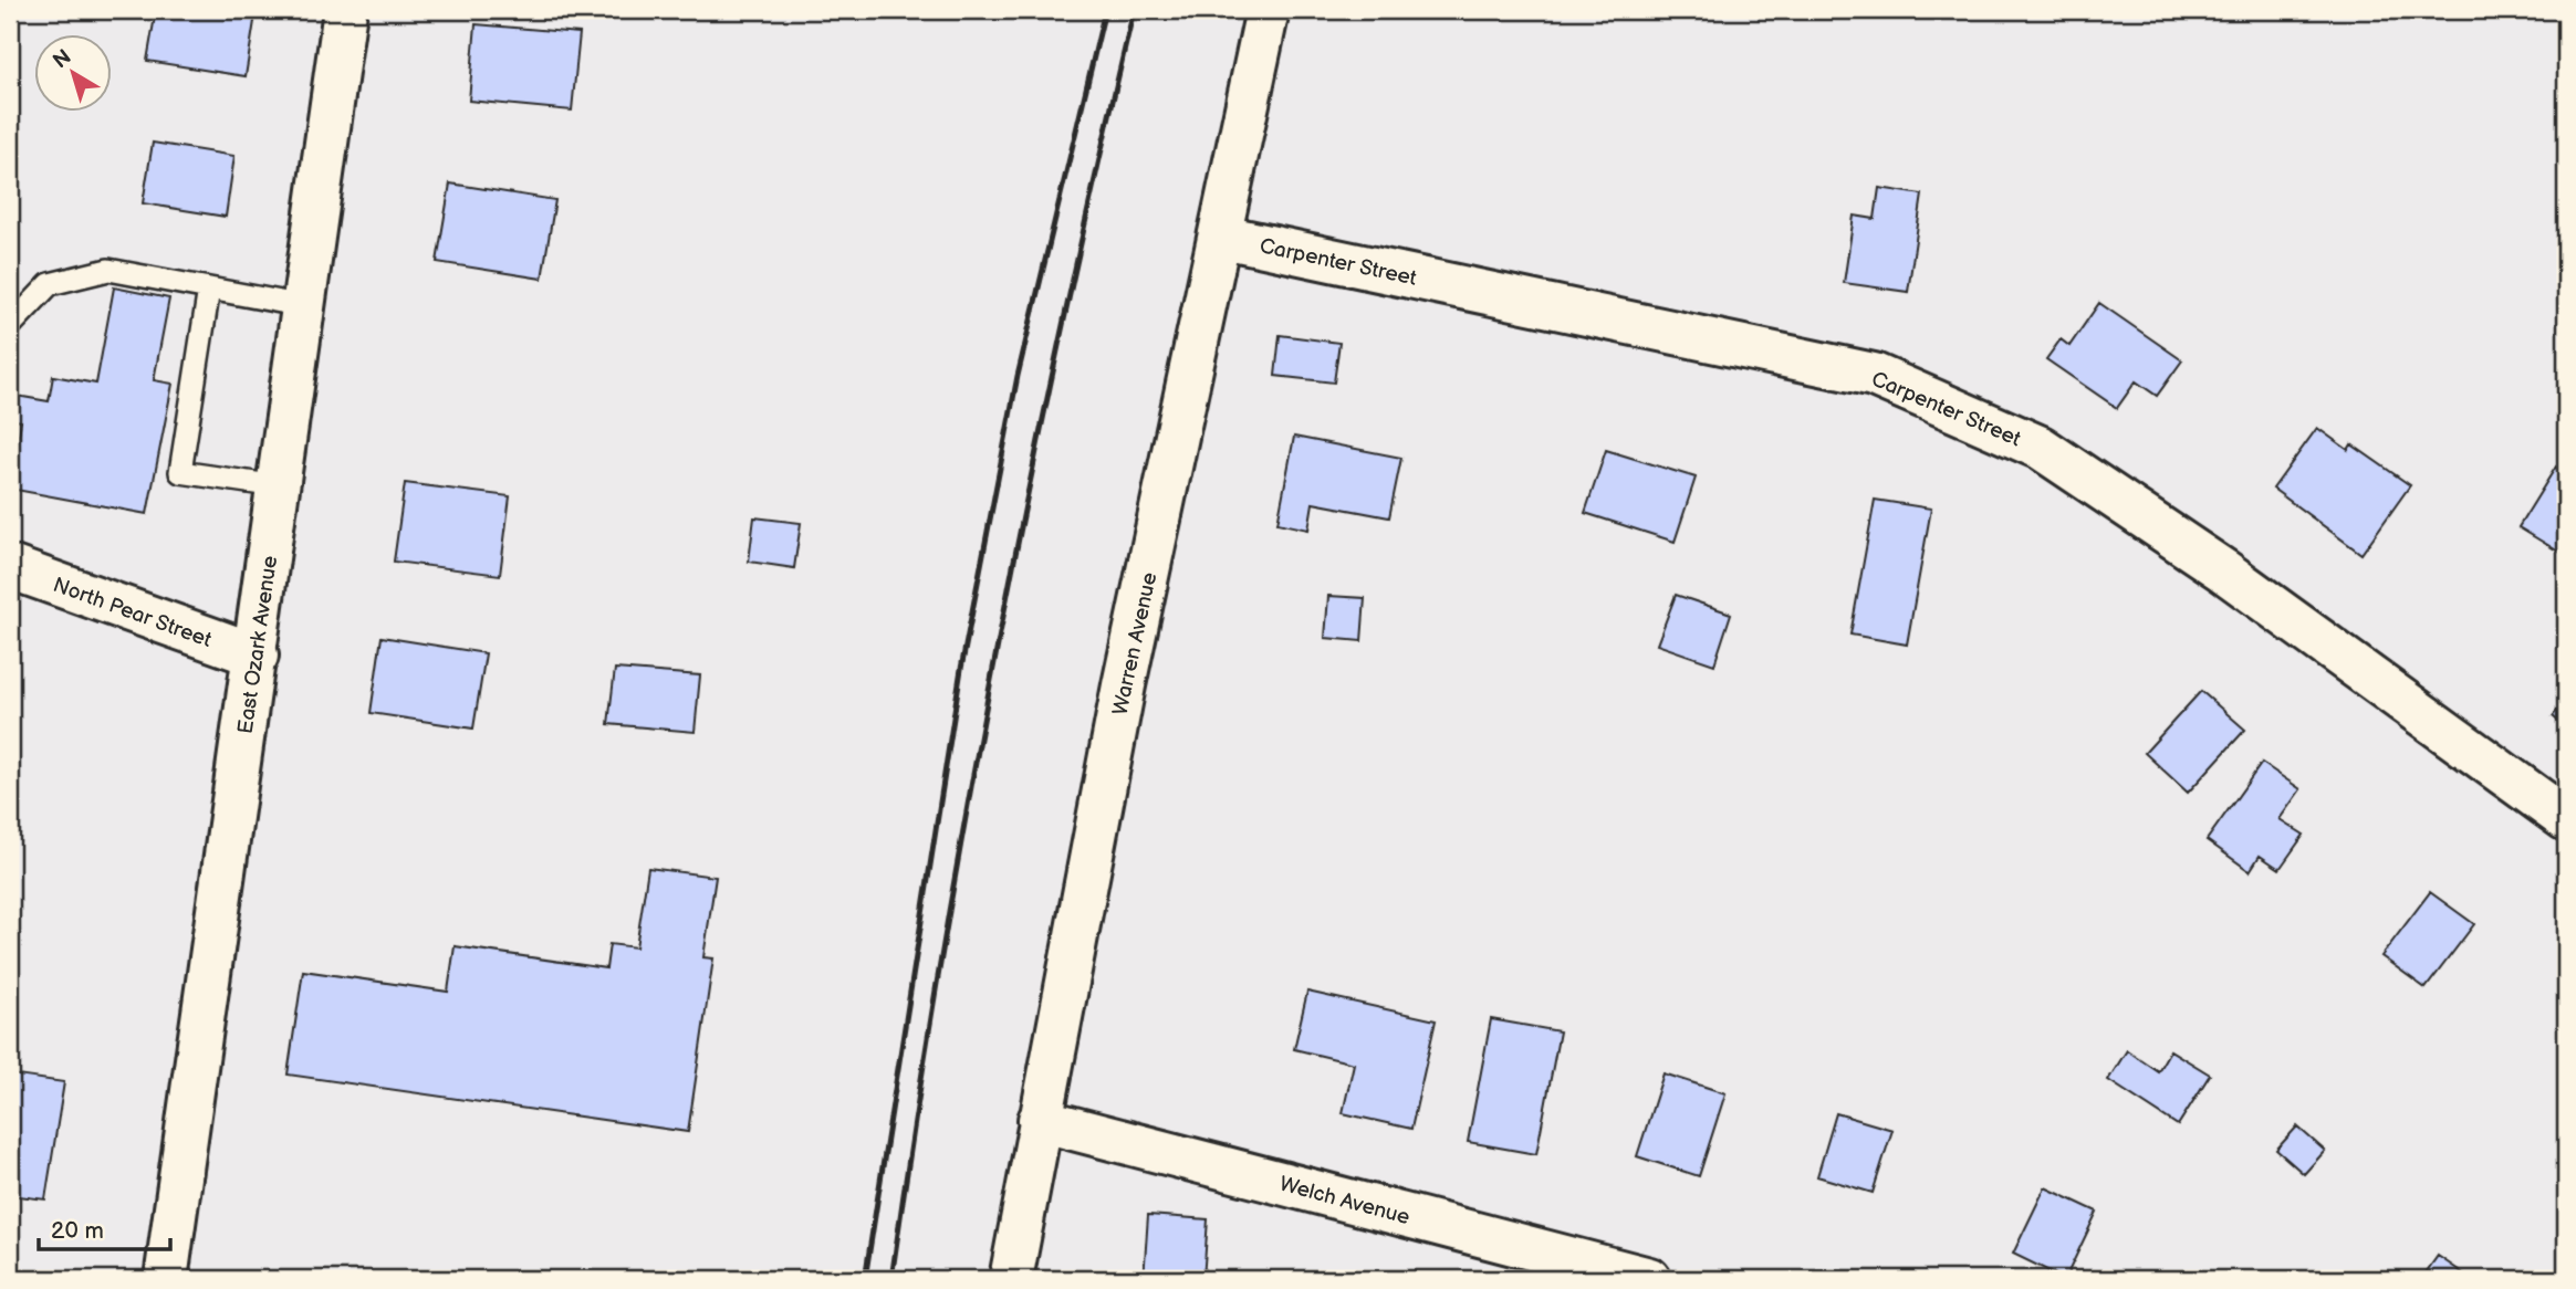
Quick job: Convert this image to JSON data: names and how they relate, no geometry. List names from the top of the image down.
{
  "streets": {
    "street": [
      "Carpenter Street",
      "North Pear Street",
      "Warren Avenue",
      "East Ozark Avenue",
      "Welch Avenue"
    ]
  },
  "crossings": [
    ["Carpenter Street", "Warren Avenue"],
    ["North Pear Street", "East Ozark Avenue"],
    ["Warren Avenue", "Welch Avenue"]
  ],
  "scale_bar": "20 m",
  "north": "top left"
}
